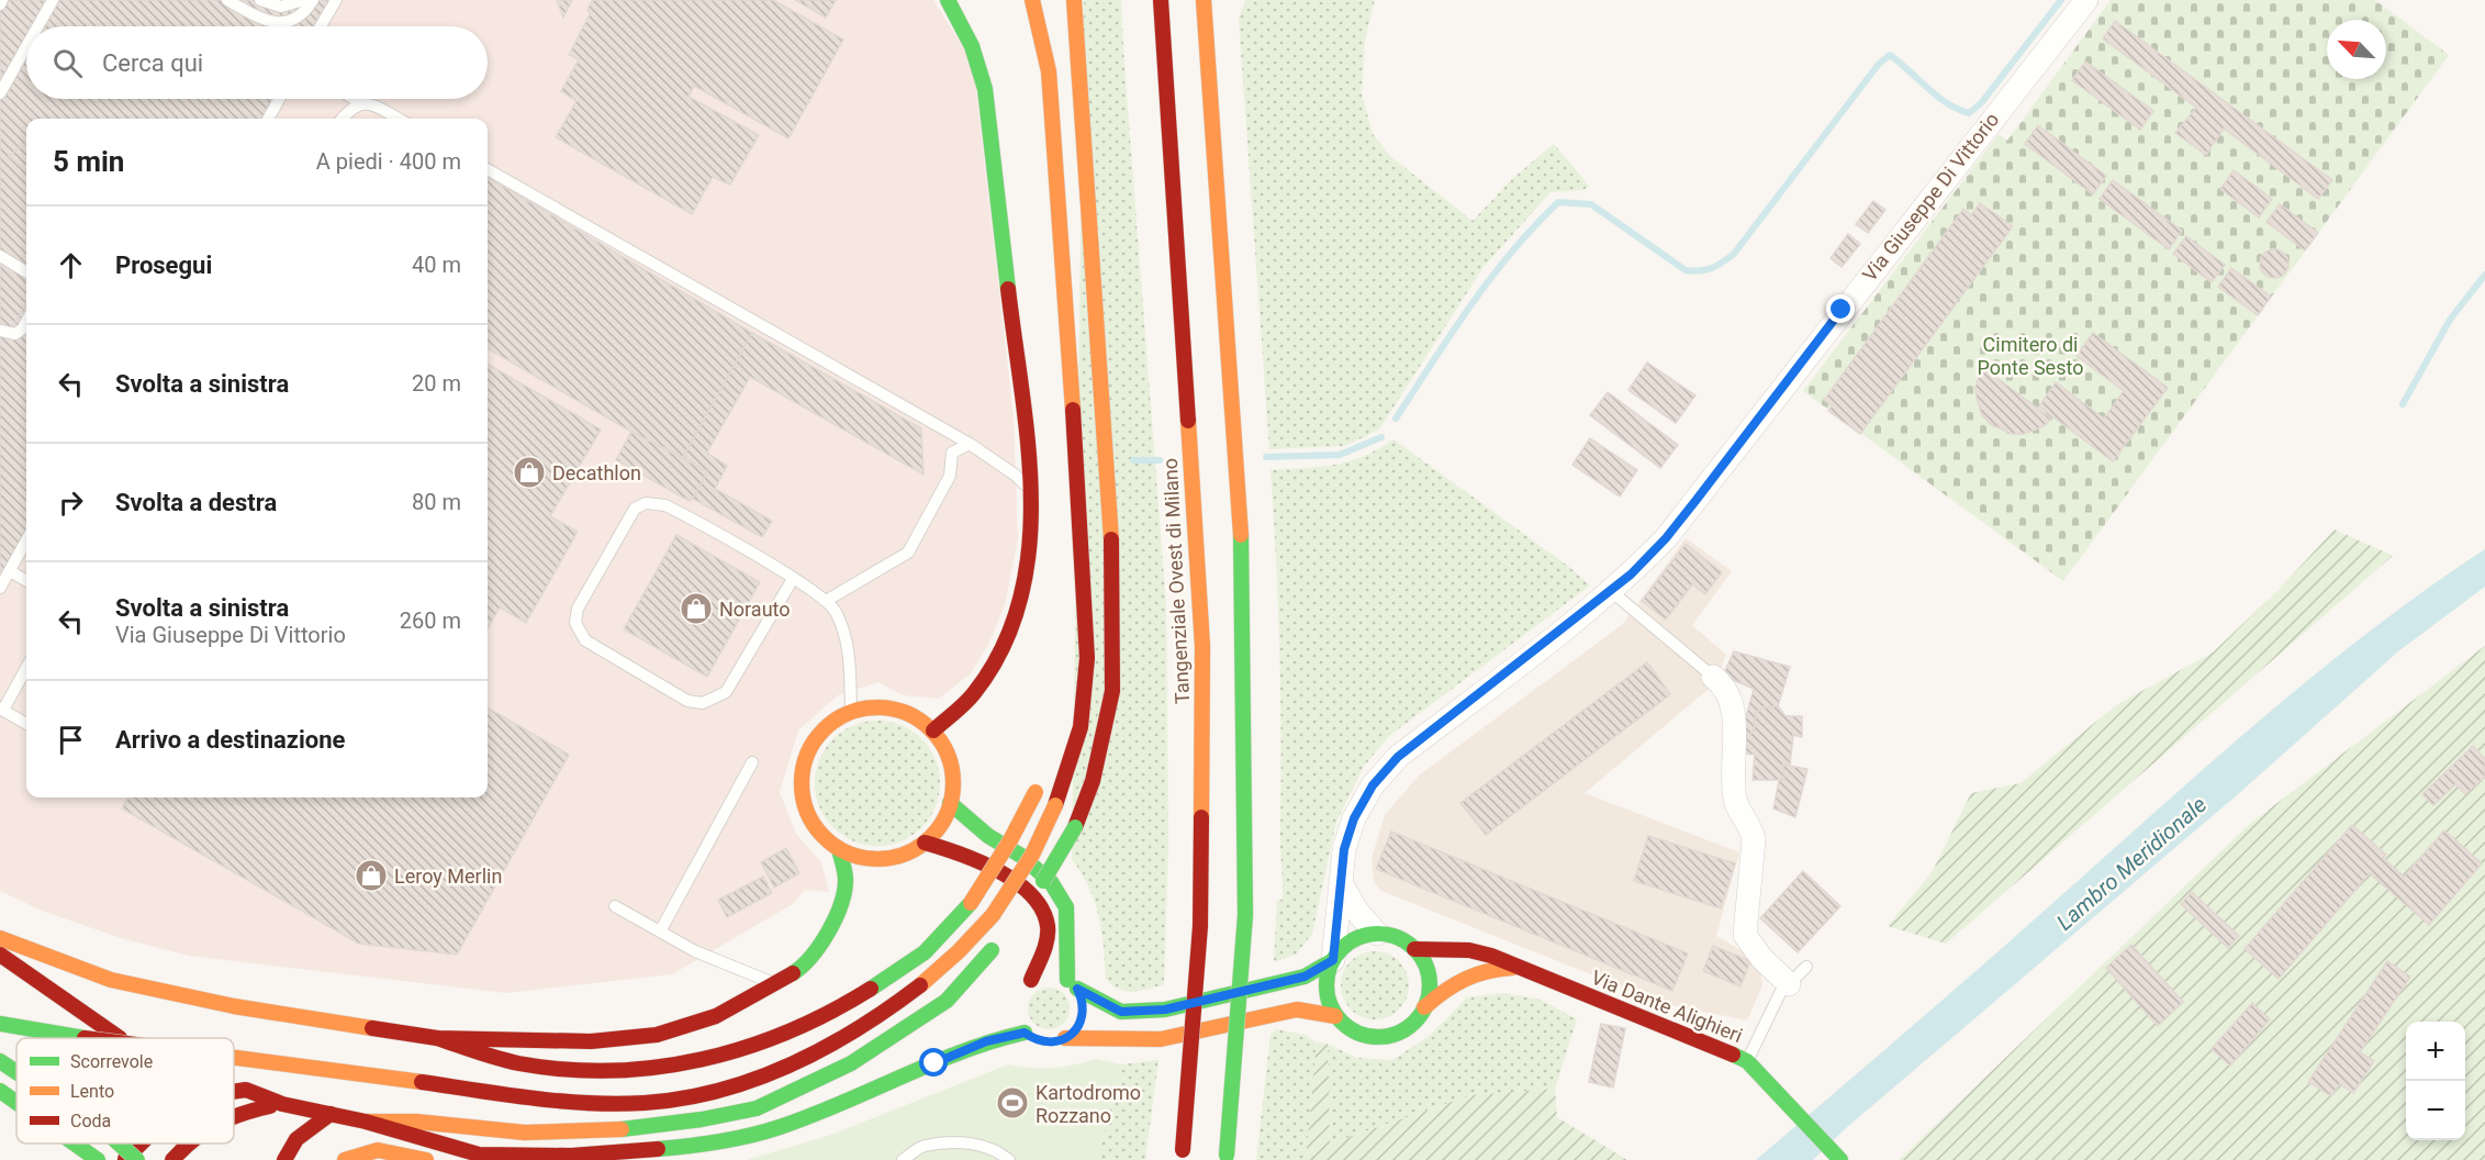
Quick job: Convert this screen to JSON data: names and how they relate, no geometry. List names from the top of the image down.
{
  "streets": {
    "main road": ["Tangenziale Ovest di Milano", "Via Dante Alighieri"],
    "street": ["Via Giuseppe Di Vittorio"]
  },
  "crossings": [
    ["Via Giuseppe Di Vittorio", "Via Dante Alighieri"]
  ],
  "water": ["Lambro Meridionale"],
  "parks": ["Cimitero di Ponte Sesto"],
  "places": {
    "shop": ["Decathlon", "Norauto", "Leroy Merlin"],
    "sports": ["Kartodromo Rozzano"]
  },
  "legend": ["Scorrevole", "Lento", "Coda"],
  "north": "top left",
  "page": {
    "search": "Cerca qui",
    "heading": ["5 min", "A piedi · 400 m"],
    "list": [
      ["Prosegui", "40 m"],
      ["Svolta a sinistra", "20 m"],
      ["Svolta a destra", "80 m"],
      ["Svolta a sinistra", "Via Giuseppe Di Vittorio", "260 m"],
      "Arrivo a destinazione"
    ],
    "map_buttons": ["+", "−"]
  }
}
